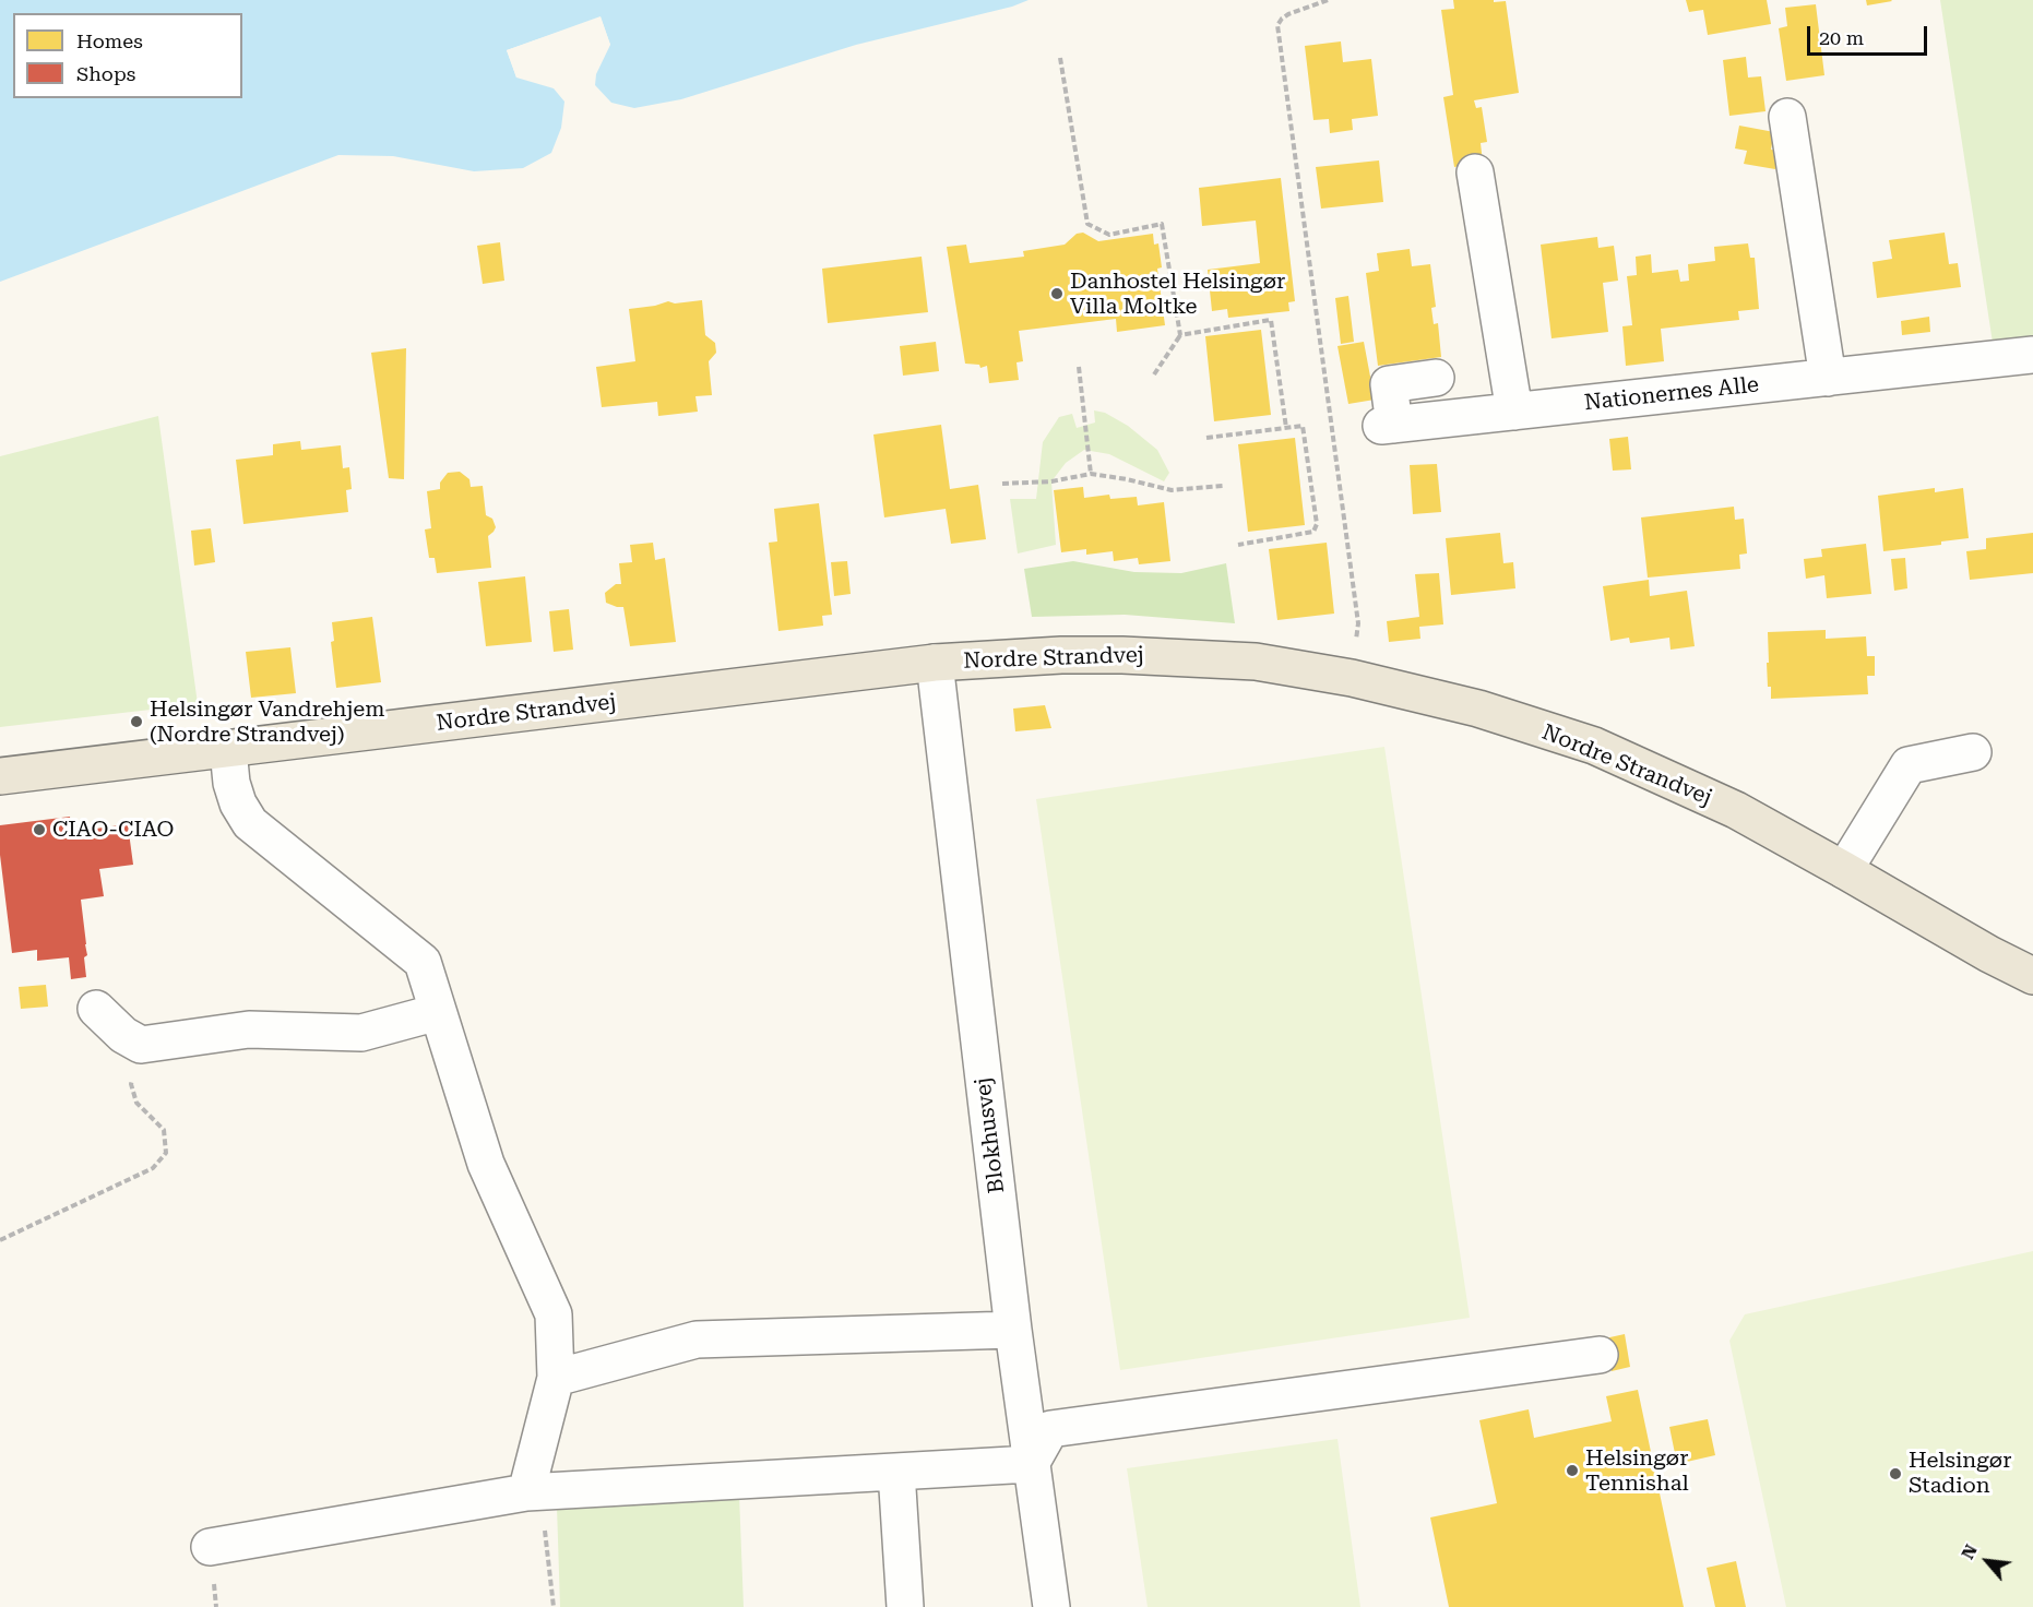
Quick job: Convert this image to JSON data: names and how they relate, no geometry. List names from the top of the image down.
{
  "streets": {
    "main road": ["Nordre Strandvej"],
    "street": ["Nationernes Alle", "Blokhusvej"]
  },
  "crossings": [
    ["Nordre Strandvej", "Blokhusvej"]
  ],
  "places": [
    "Danhostel Helsingør Villa Moltke",
    "Helsingør Vandrehjem (Nordre Strandvej)",
    "CIAO-CIAO",
    "Helsingør Tennishal",
    "Helsingør Stadion"
  ],
  "legend": ["Homes", "Shops"],
  "scale_bar": "20 m",
  "north": "top left"
}
